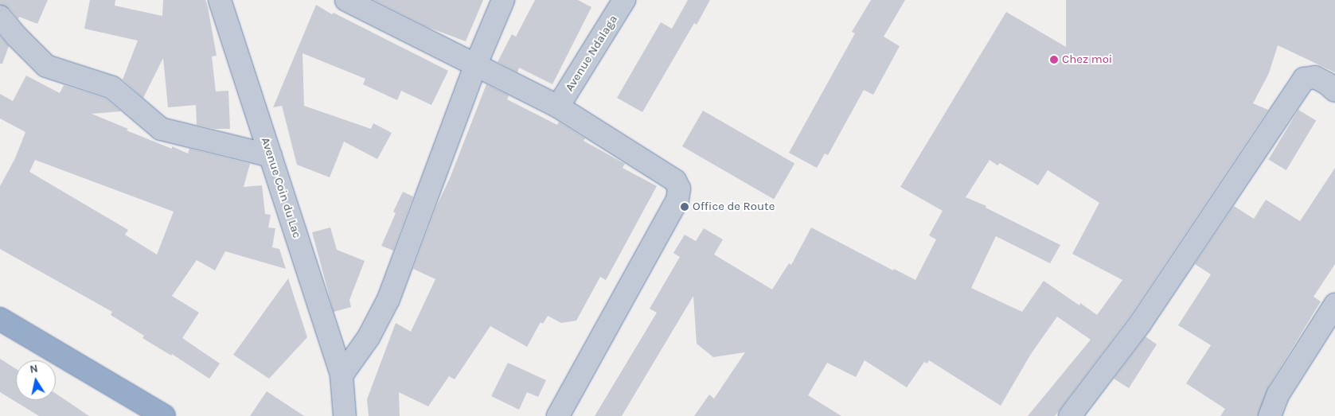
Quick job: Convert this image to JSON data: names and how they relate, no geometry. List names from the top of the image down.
{
  "streets": {
    "street": ["Avenue Ndalaga", "Avenue Coin du Lac"]
  },
  "places": ["Chez moi", "Office de Route"],
  "north": "top"
}
